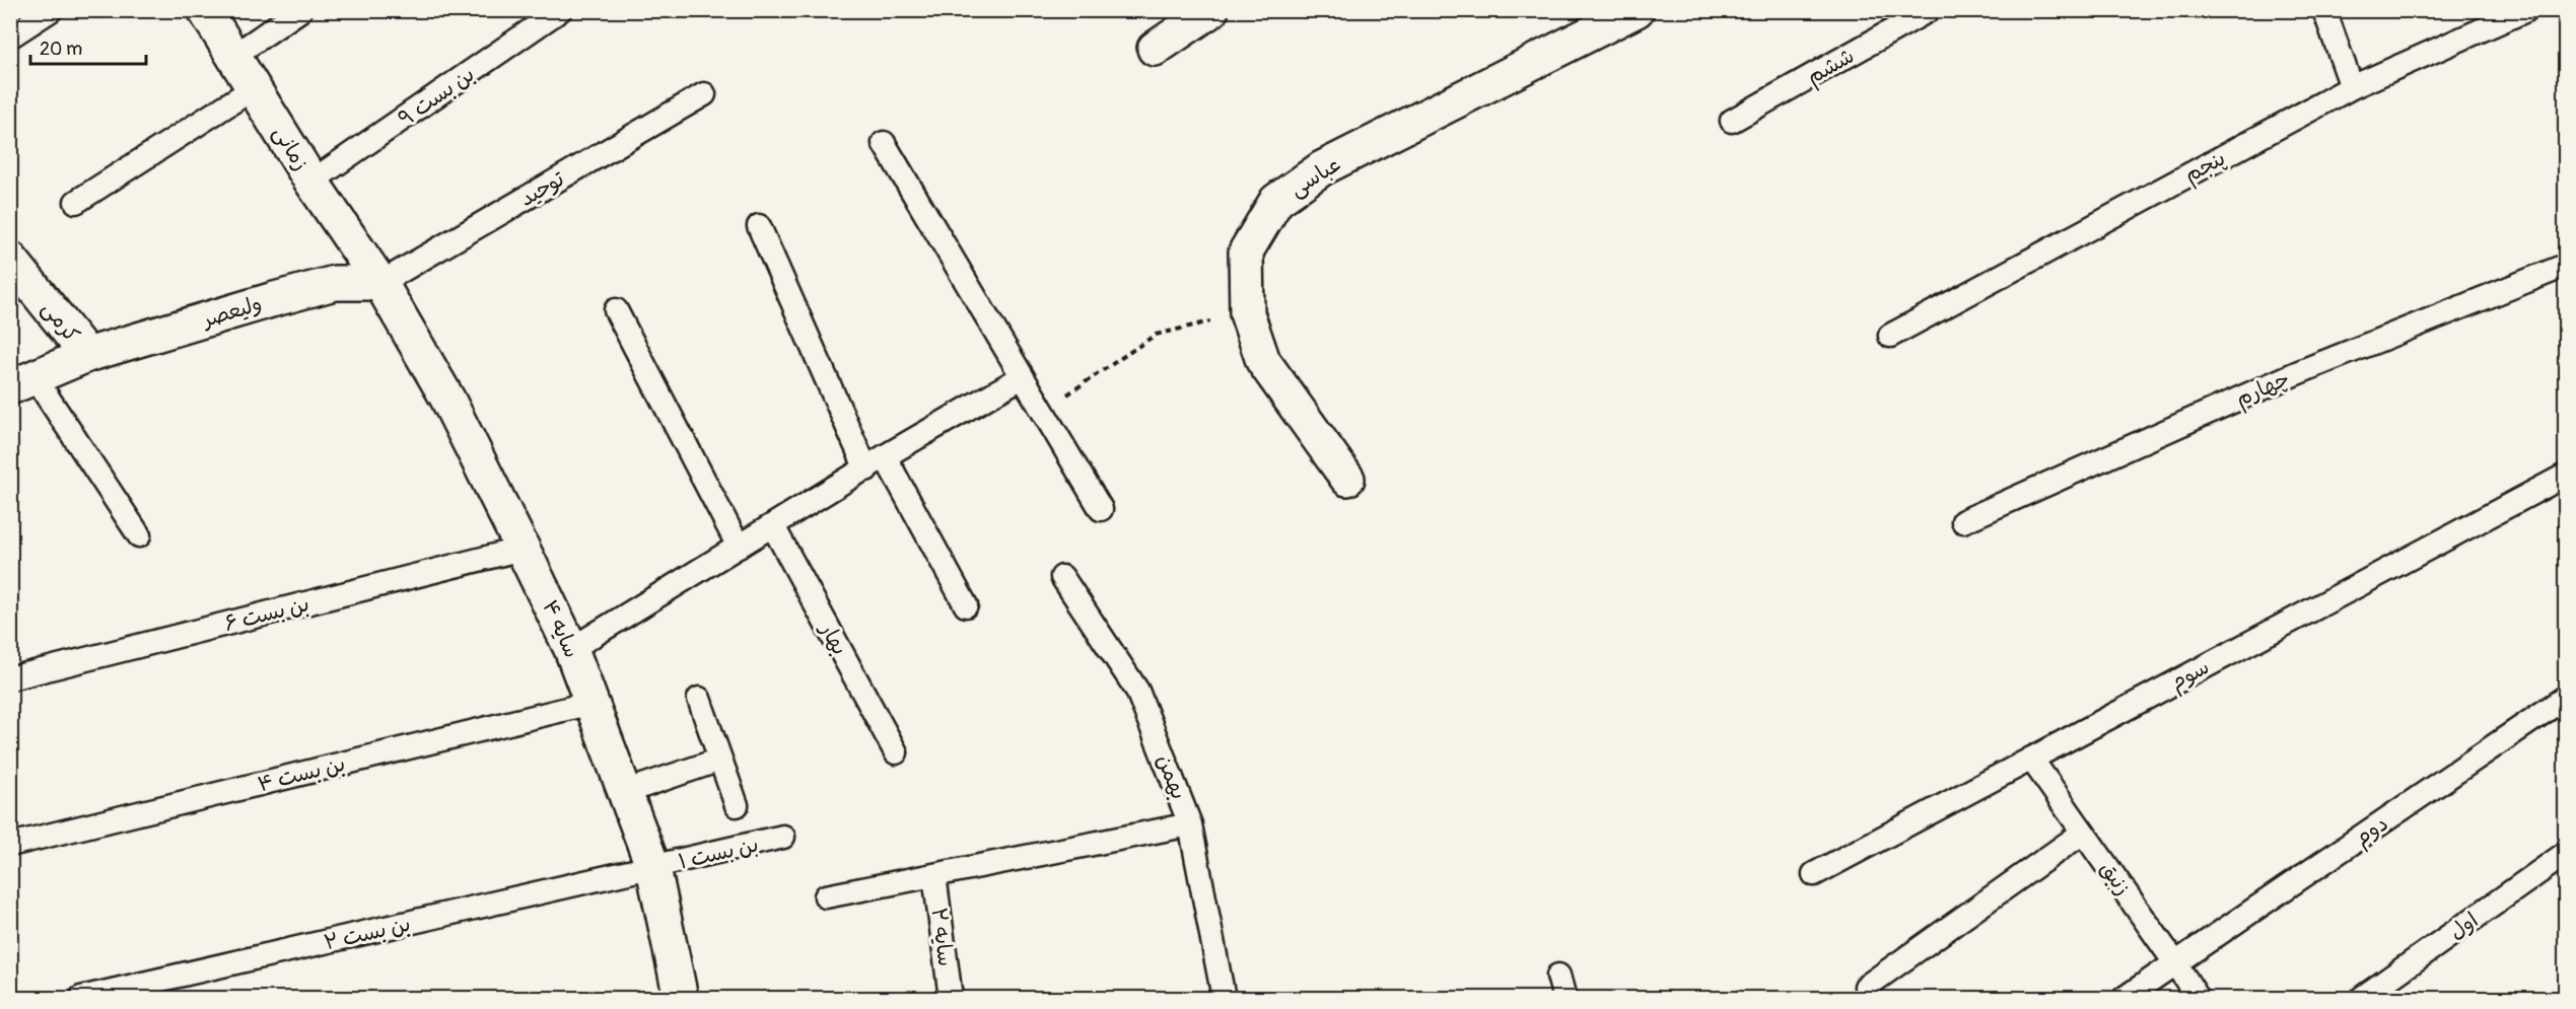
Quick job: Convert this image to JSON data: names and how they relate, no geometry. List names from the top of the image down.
{
  "streets": {
    "street": [
      "زمانی",
      "عباسی",
      "ولیعصر",
      "کرمی",
      "سایه ۴"
    ],
    "lane": [
      "ششم",
      "بن بست ۹",
      "پنجم",
      "توحید",
      "چهارم",
      "بن بست ۶",
      "بهار",
      "سوم",
      "بن بست ۴",
      "بهمن",
      "دوم",
      "بن بست ۱",
      "زنبق",
      "اول",
      "بن بست ۲",
      "سایه ۲"
    ]
  },
  "crossings": [
    ["بن بست ۹", "زمانی"],
    ["زمانی", "توحید"],
    ["زمانی", "ولیعصر"],
    ["زمانی", "سایه ۴"],
    ["توحید", "ولیعصر"],
    ["توحید", "سایه ۴"],
    ["ولیعصر", "کرمی"],
    ["ولیعصر", "سایه ۴"],
    ["بن بست ۶", "سایه ۴"],
    ["سایه ۴", "بن بست ۴"],
    ["سایه ۴", "بن بست ۱"],
    ["سایه ۴", "بن بست ۲"],
    ["سوم", "زنبق"],
    ["دوم", "زنبق"],
    ["بن بست ۱", "بن بست ۲"]
  ],
  "scale_bar": "20 m"
}
